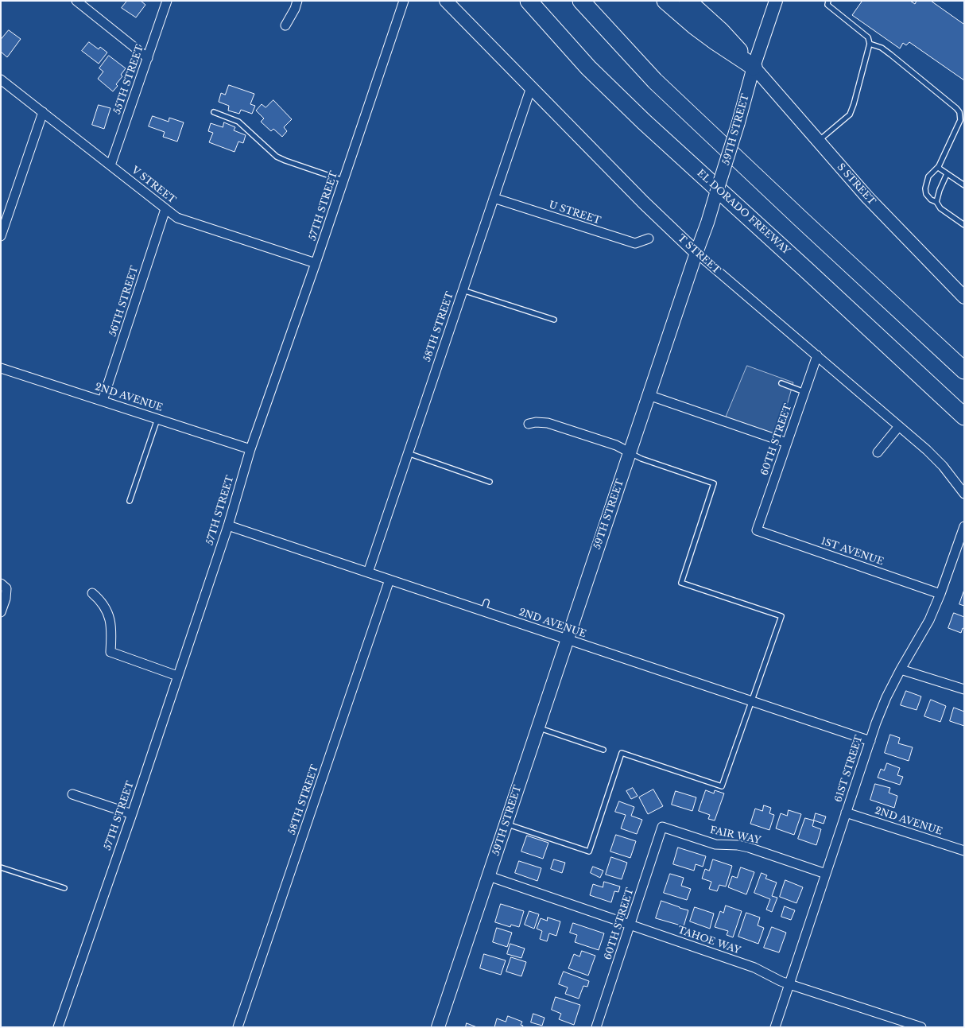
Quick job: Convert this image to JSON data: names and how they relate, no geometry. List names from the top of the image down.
{
  "streets": {
    "highway": ["EL DORADO FREEWAY"],
    "street": [
      "55TH STREET",
      "59TH STREET",
      "S STREET",
      "V STREET",
      "57TH STREET",
      "U STREET",
      "T STREET",
      "56TH STREET",
      "58TH STREET",
      "2ND AVENUE",
      "60TH STREET",
      "1ST AVENUE",
      "61ST STREET",
      "FAIR WAY",
      "TAHOE WAY"
    ]
  },
  "crossings": [
    ["55TH STREET", "V STREET"],
    ["59TH STREET", "S STREET"],
    ["59TH STREET", "T STREET"],
    ["59TH STREET", "2ND AVENUE"],
    ["59TH STREET", "TAHOE WAY"],
    ["V STREET", "57TH STREET"],
    ["V STREET", "56TH STREET"],
    ["57TH STREET", "2ND AVENUE"],
    ["U STREET", "58TH STREET"],
    ["T STREET", "58TH STREET"],
    ["T STREET", "60TH STREET"],
    ["56TH STREET", "2ND AVENUE"],
    ["58TH STREET", "2ND AVENUE"],
    ["2ND AVENUE", "61ST STREET"],
    ["60TH STREET", "1ST AVENUE"],
    ["60TH STREET", "FAIR WAY"],
    ["60TH STREET", "TAHOE WAY"],
    ["1ST AVENUE", "61ST STREET"],
    ["61ST STREET", "FAIR WAY"],
    ["61ST STREET", "TAHOE WAY"]
  ]
}
